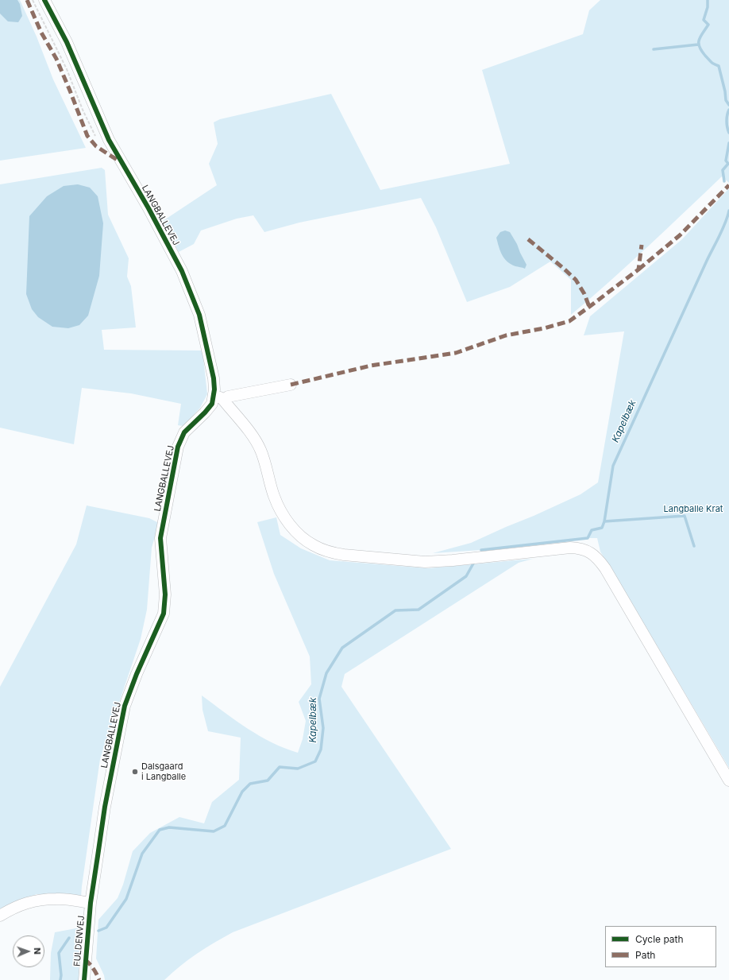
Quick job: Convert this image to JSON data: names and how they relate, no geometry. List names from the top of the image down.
{
  "streets": {
    "street": ["LANGBALLEVEJ", "FULDENVEJ"]
  },
  "crossings": [
    ["LANGBALLEVEJ", "FULDENVEJ"]
  ],
  "water": ["Kapelbæk"],
  "parks": ["Langballe Krat"],
  "places": ["Dalsgaard i Langballe"],
  "legend": ["Cycle path", "Path"],
  "north": "right"
}
